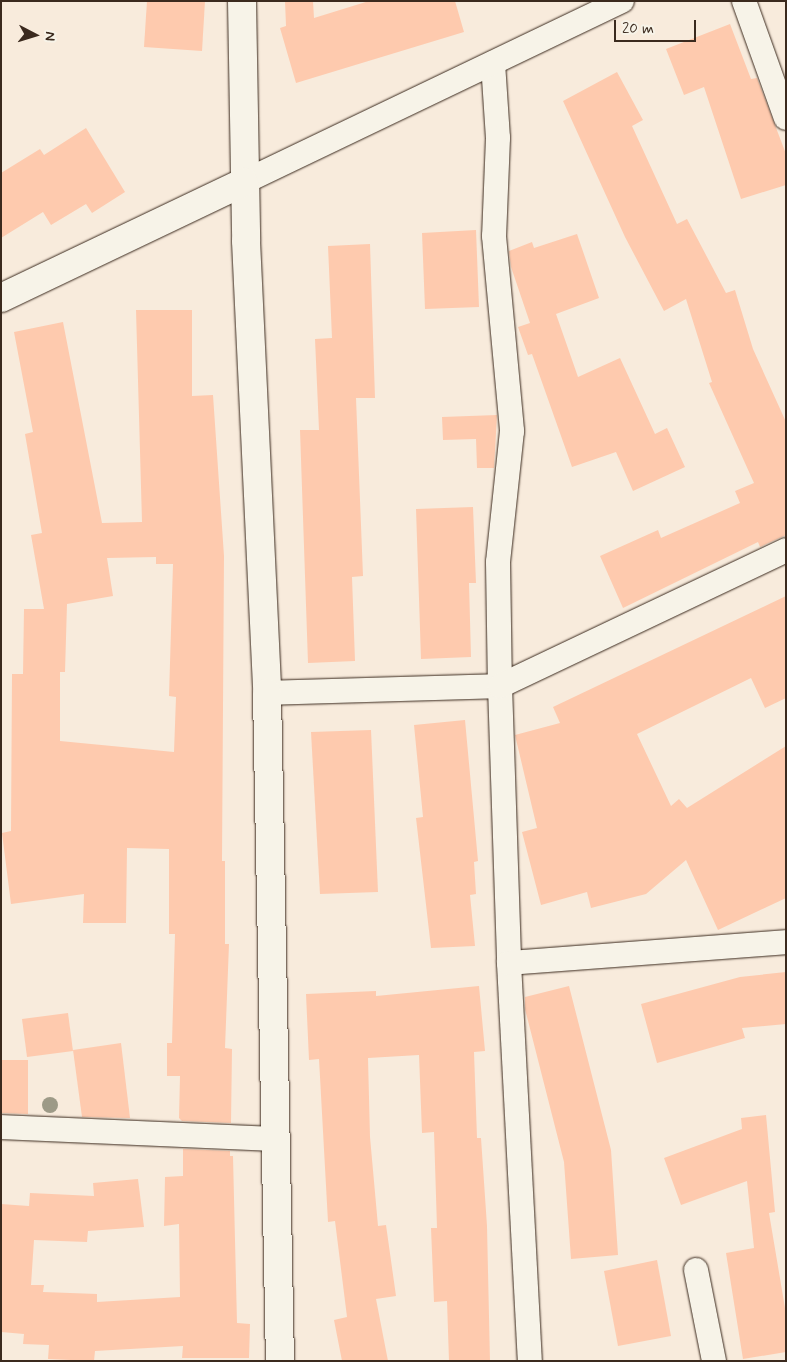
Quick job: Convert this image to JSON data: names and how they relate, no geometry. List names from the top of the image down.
{
  "scale_bar": "20 m",
  "north": "right"
}
